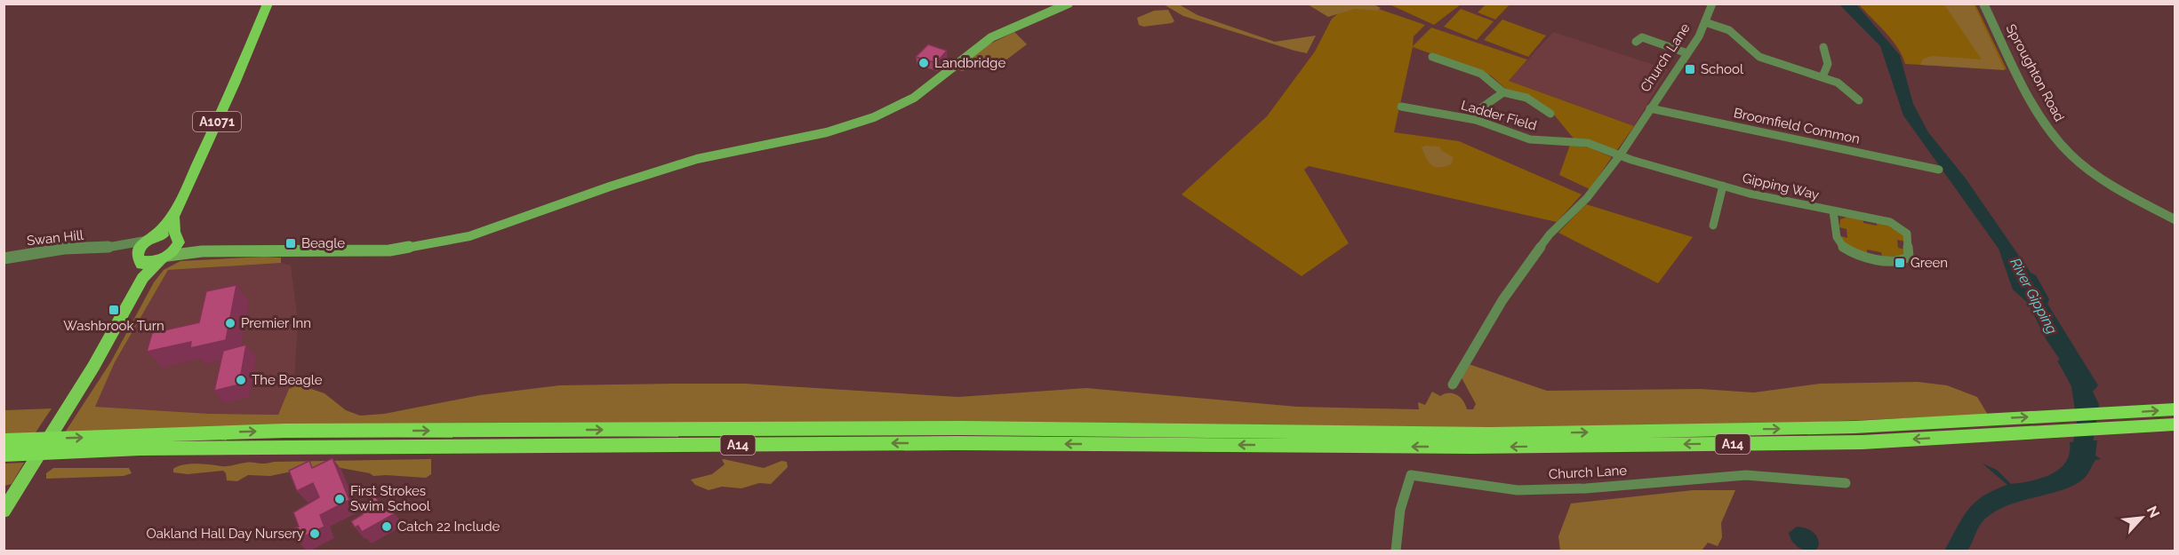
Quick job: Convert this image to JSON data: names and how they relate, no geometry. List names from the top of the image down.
{
  "streets": {
    "highway": ["A14"],
    "main road": ["A1071"],
    "street": [
      "Church Lane",
      "Sproughton Road",
      "Ladder Field",
      "Broomfield Common",
      "Gipping Way",
      "Swan Hill"
    ]
  },
  "crossings": [
    ["Church Lane", "Ladder Field"],
    ["Church Lane", "Broomfield Common"],
    ["Church Lane", "Gipping Way"],
    ["Ladder Field", "Gipping Way"],
    ["A1071", "Swan Hill"]
  ],
  "water": ["River Gipping"],
  "places": {
    "other": [
      "Landbridge",
      "Premier Inn",
      "The Beagle",
      "First Strokes Swim School",
      "Catch 22 Include",
      "Oakland Hall Day Nursery"
    ],
    "transit": [
      "School",
      "Beagle",
      "Green",
      "Washbrook Turn"
    ]
  },
  "north": "top right"
}
